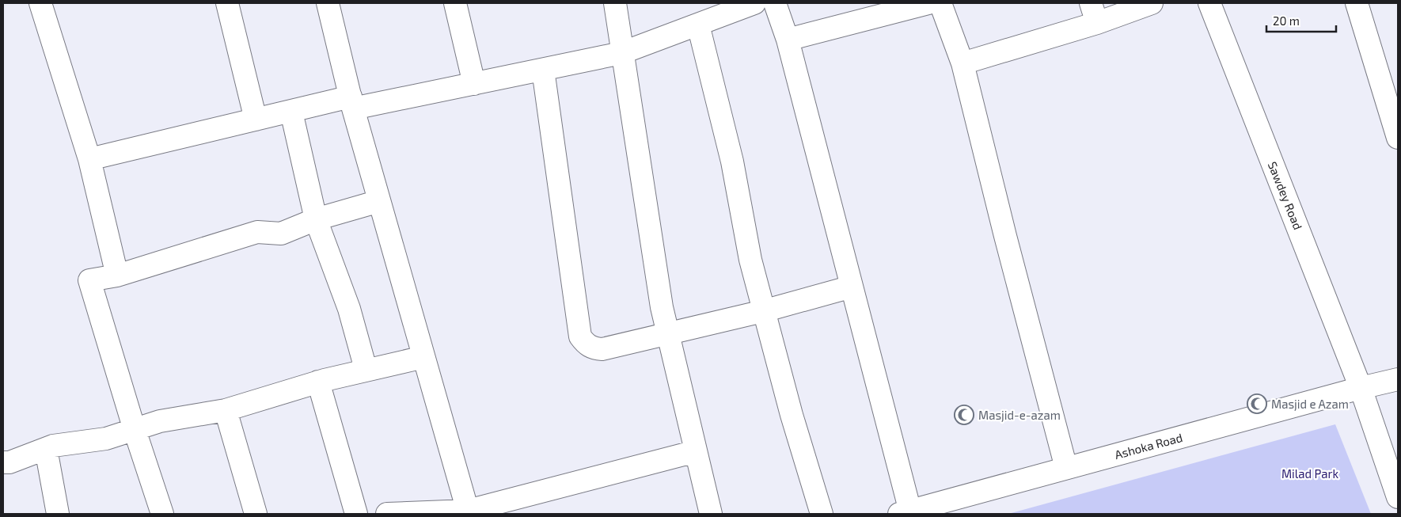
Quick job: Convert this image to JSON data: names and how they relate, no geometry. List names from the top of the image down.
{
  "streets": {
    "street": ["Sawdey Road", "Ashoka Road"]
  },
  "crossings": [
    ["Sawdey Road", "Ashoka Road"]
  ],
  "parks": ["Milad Park"],
  "places": {
    "mosque": ["Masjid e Azam", "Masjid-e-azam"]
  },
  "scale_bar": "20 m"
}
